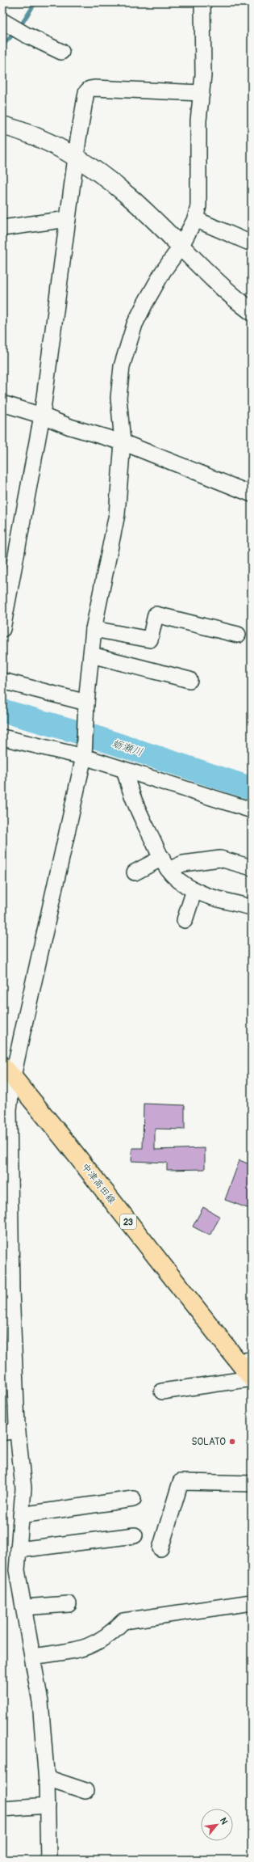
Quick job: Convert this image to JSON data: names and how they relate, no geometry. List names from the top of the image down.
{
  "streets": {
    "main road": ["中津高田線", "23"]
  },
  "water": ["蛎瀬川"],
  "places": ["SOLATO"],
  "north": "top right"
}
